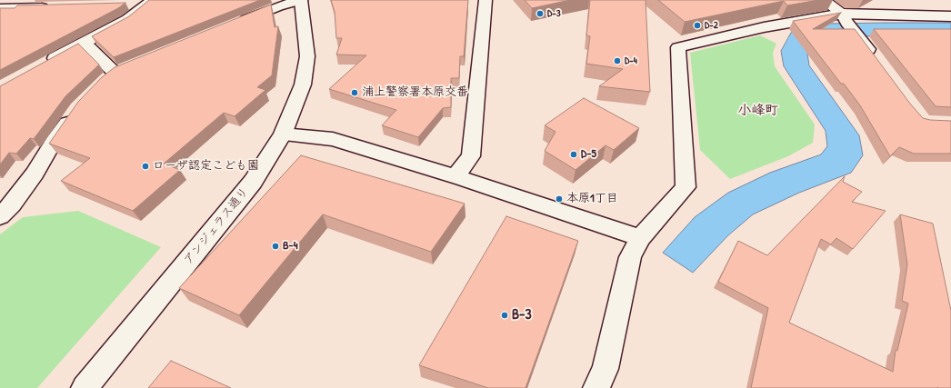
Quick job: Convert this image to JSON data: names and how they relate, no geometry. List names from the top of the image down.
{
  "streets": {
    "street": ["アンジェラス通り"]
  },
  "districts": ["小峰町"],
  "places": [
    "D-3",
    "D-2",
    "D-4",
    "浦上警察署本原交番",
    "D-5",
    "ローザ認定こども園",
    "本原1丁目",
    "B-4",
    "B-3"
  ]
}
